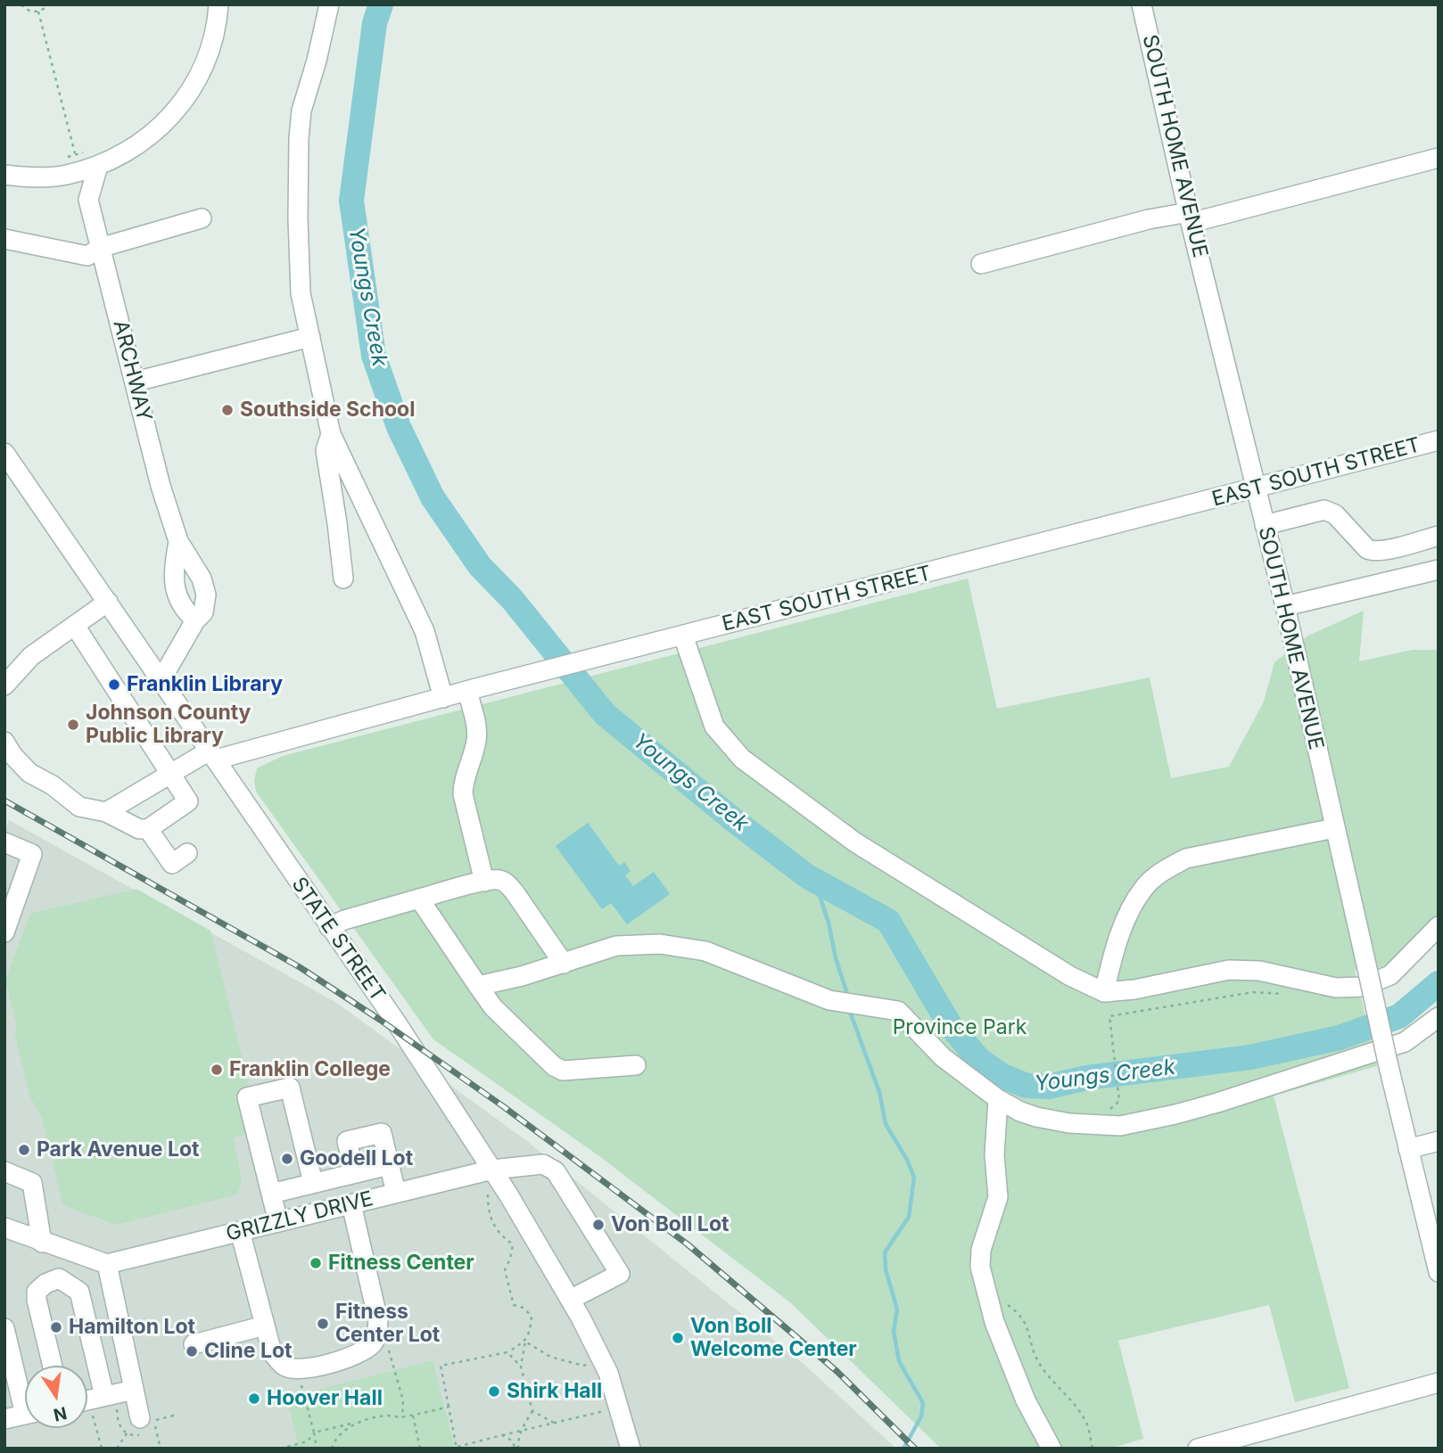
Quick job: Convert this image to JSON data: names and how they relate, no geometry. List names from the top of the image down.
{
  "streets": {
    "street": [
      "SOUTH HOME AVENUE",
      "ARCHWAY",
      "EAST SOUTH STREET",
      "STATE STREET",
      "GRIZZLY DRIVE"
    ]
  },
  "crossings": [
    ["SOUTH HOME AVENUE", "EAST SOUTH STREET"],
    ["ARCHWAY", "STATE STREET"],
    ["EAST SOUTH STREET", "STATE STREET"],
    ["STATE STREET", "GRIZZLY DRIVE"]
  ],
  "water": ["Youngs Creek"],
  "parks": ["Province Park"],
  "places": [
    "Southside School",
    "Franklin Library",
    "Johnson County Public Library",
    "Franklin College",
    "Park Avenue Lot",
    "Goodell Lot",
    "Von Boll Lot",
    "Fitness Center",
    "Fitness Center Lot",
    "Hamilton Lot",
    "Von Boll Welcome Center",
    "Cline Lot",
    "Shirk Hall",
    "Hoover Hall"
  ],
  "north": "bottom"
}
